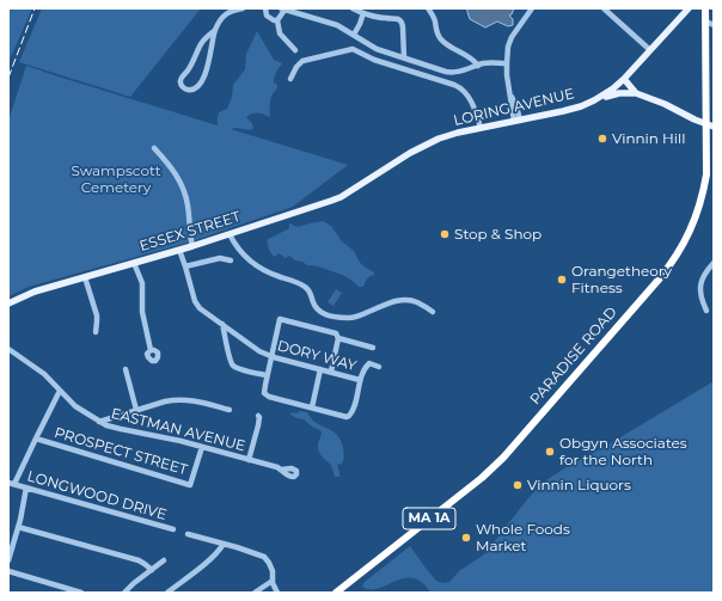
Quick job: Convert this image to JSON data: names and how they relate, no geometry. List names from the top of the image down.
{
  "streets": {
    "highway": ["PARADISE ROAD", "MA 1A"],
    "main road": ["LORING AVENUE", "ESSEX STREET"],
    "street": [
      "DORY WAY",
      "EASTMAN AVENUE",
      "PROSPECT STREET",
      "LONGWOOD DRIVE"
    ]
  },
  "crossings": [
    ["LORING AVENUE", "ESSEX STREET"],
    ["ESSEX STREET", "DORY WAY"],
    ["EASTMAN AVENUE", "PROSPECT STREET"]
  ],
  "parks": ["Swampscott Cemetery"],
  "places": [
    "Vinnin Hill",
    "Stop & Shop",
    "Orangetheory Fitness",
    "Obgyn Associates for the North",
    "Vinnin Liquors",
    "Whole Foods Market"
  ]
}
